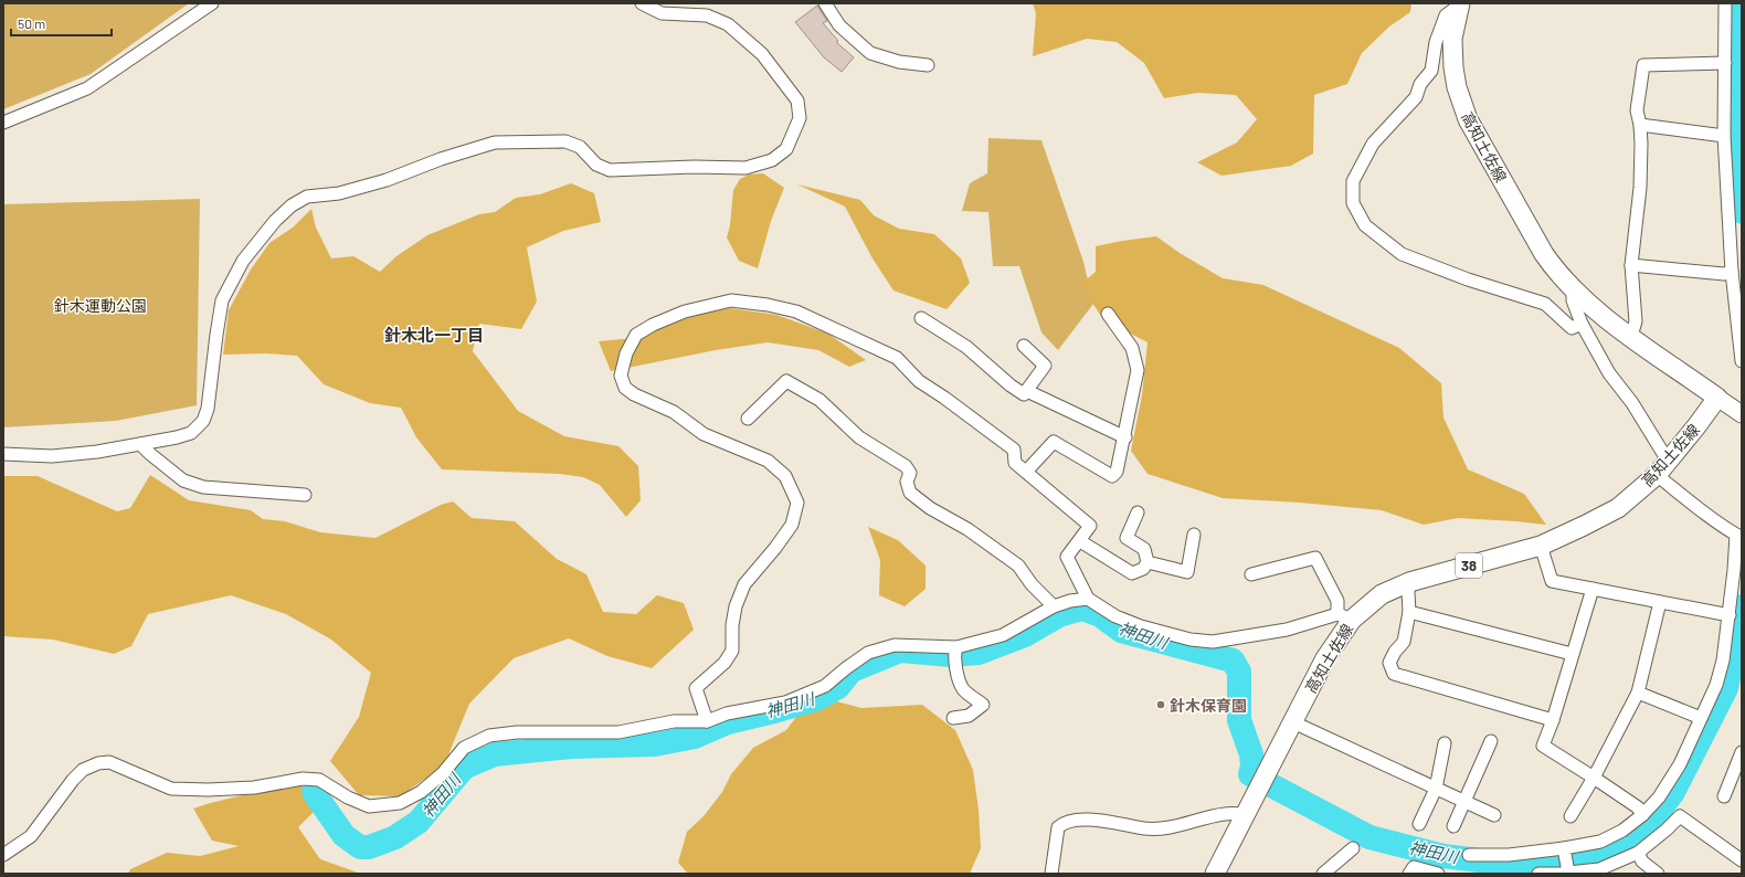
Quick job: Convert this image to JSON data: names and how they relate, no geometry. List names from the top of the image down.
{
  "streets": {
    "main road": ["高知土佐線", "38"]
  },
  "districts": ["針木北一丁目"],
  "water": ["神田川"],
  "parks": ["針木運動公園"],
  "places": ["針木保育園"],
  "scale_bar": "50 m"
}
